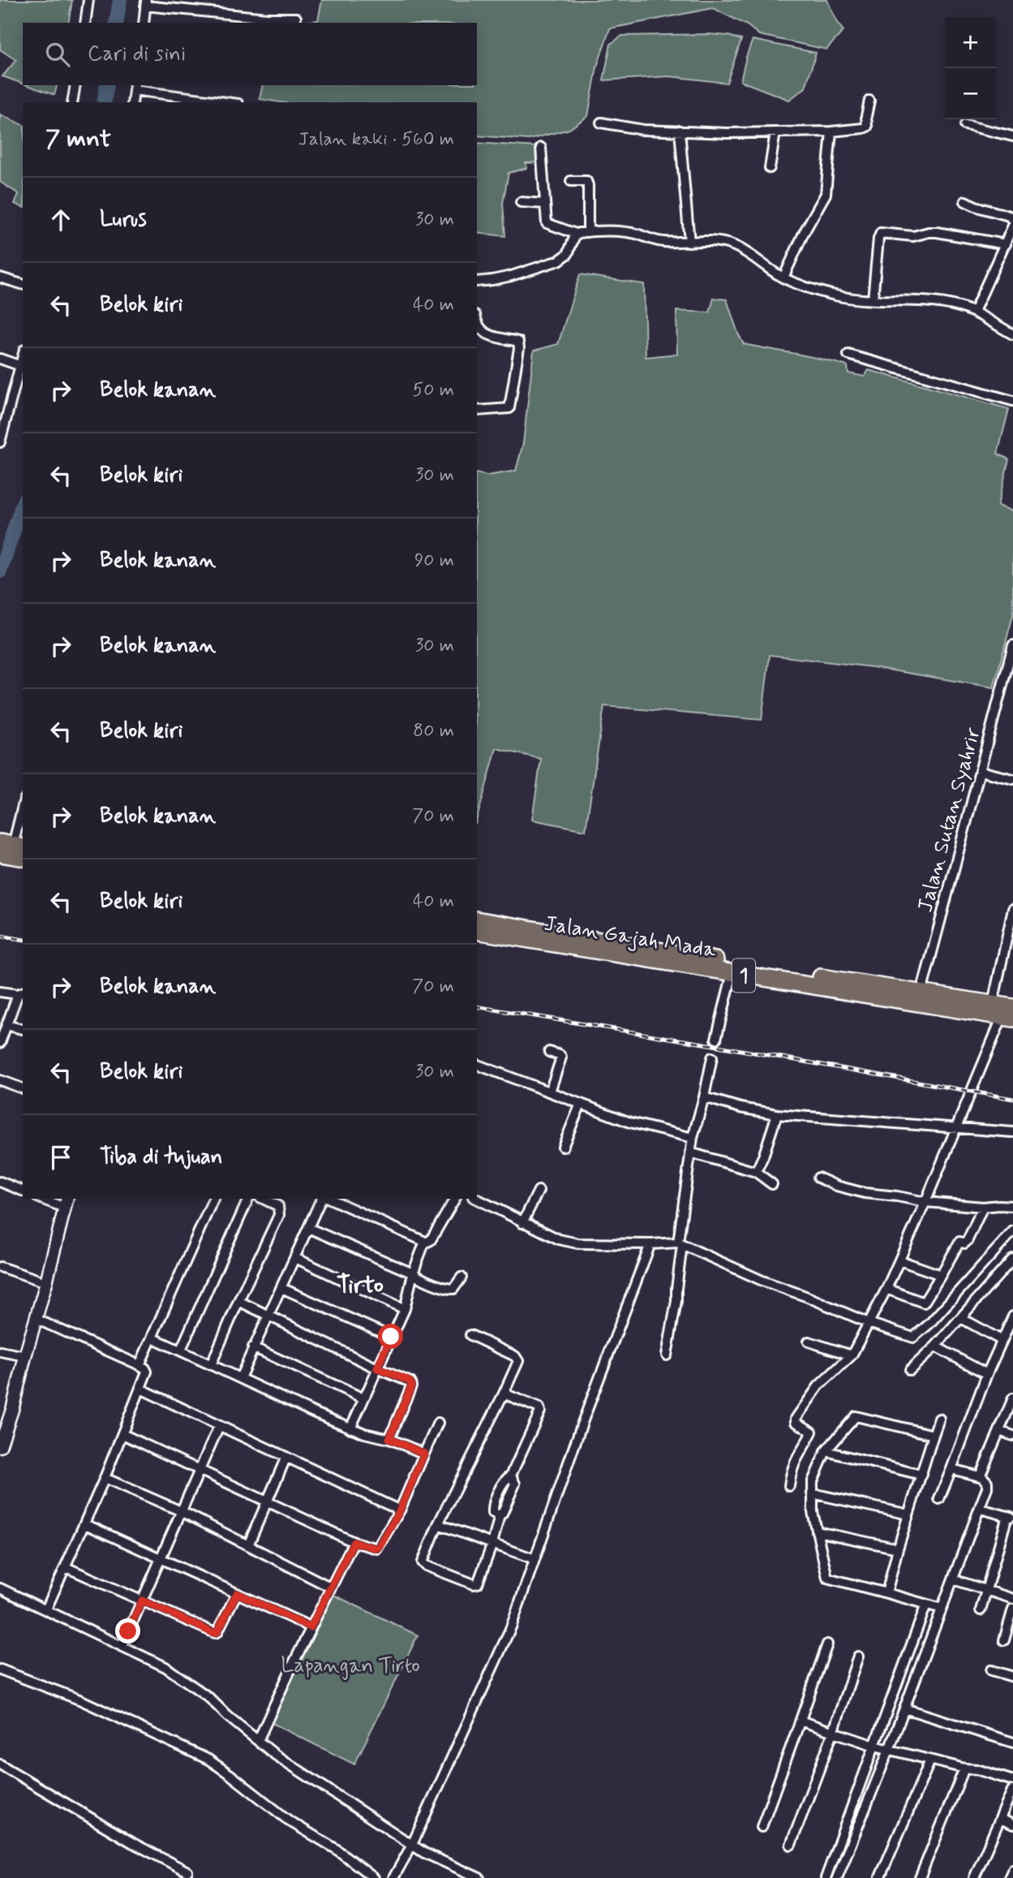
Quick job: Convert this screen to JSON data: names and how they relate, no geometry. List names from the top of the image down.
{
  "streets": {
    "highway": ["Jalan Gajah Mada", "1"],
    "street": ["Jalan Sutan Syahrir"]
  },
  "crossings": [
    ["Jalan Sutan Syahrir", "Jalan Gajah Mada"]
  ],
  "districts": ["Tirto"],
  "parks": ["Lapangan Tirto"],
  "page": {
    "map_buttons": ["+", "−"],
    "search": "Cari di sini",
    "heading": ["7 mnt", "Jalan kaki · 560 m"],
    "list": [
      ["Lurus", "30 m"],
      ["Belok kiri", "40 m"],
      ["Belok kanan", "50 m"],
      ["Belok kiri", "30 m"],
      ["Belok kanan", "90 m"],
      ["Belok kanan", "30 m"],
      ["Belok kiri", "80 m"],
      ["Belok kanan", "70 m"],
      ["Belok kiri", "40 m"],
      ["Belok kanan", "70 m"],
      ["Belok kiri", "30 m"],
      "Tiba di tujuan"
    ]
  }
}
